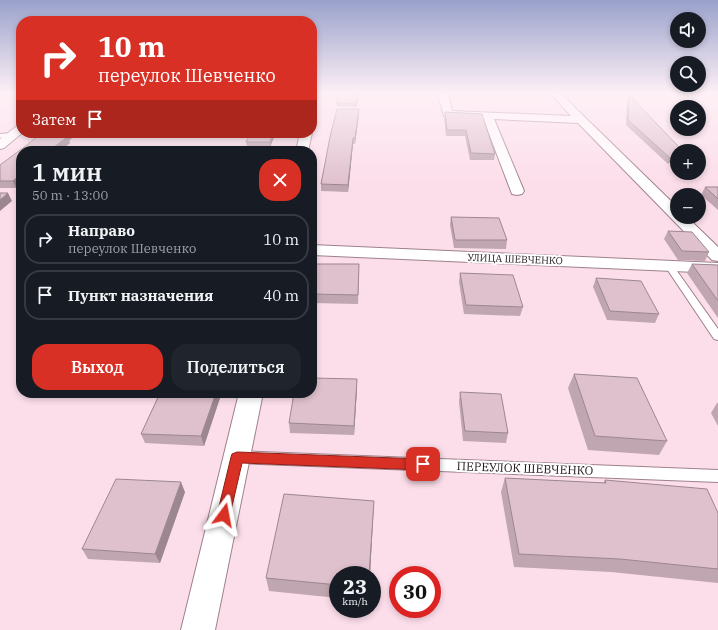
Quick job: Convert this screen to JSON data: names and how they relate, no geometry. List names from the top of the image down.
{
  "streets": {
    "street": ["УЛИЦА ШЕВЧЕНКО"],
    "lane": ["ПЕРЕУЛОК ШЕВЧЕНКО"]
  },
  "page": {
    "map_buttons": ["+", "−"],
    "turn": ["10 m", "переулок Шевченко"],
    "then": "Затем",
    "heading": ["1 мин", "50 m · 13:00"],
    "list": [
      {
        "name": "Направо",
        "note": "переулок Шевченко",
        "value": "10 m"
      },
      {
        "name": "Пункт назначения",
        "value": "40 m"
      }
    ],
    "buttons": ["Выход", "Поделиться"],
    "speed": "23 km/h",
    "limit": "30"
  }
}
